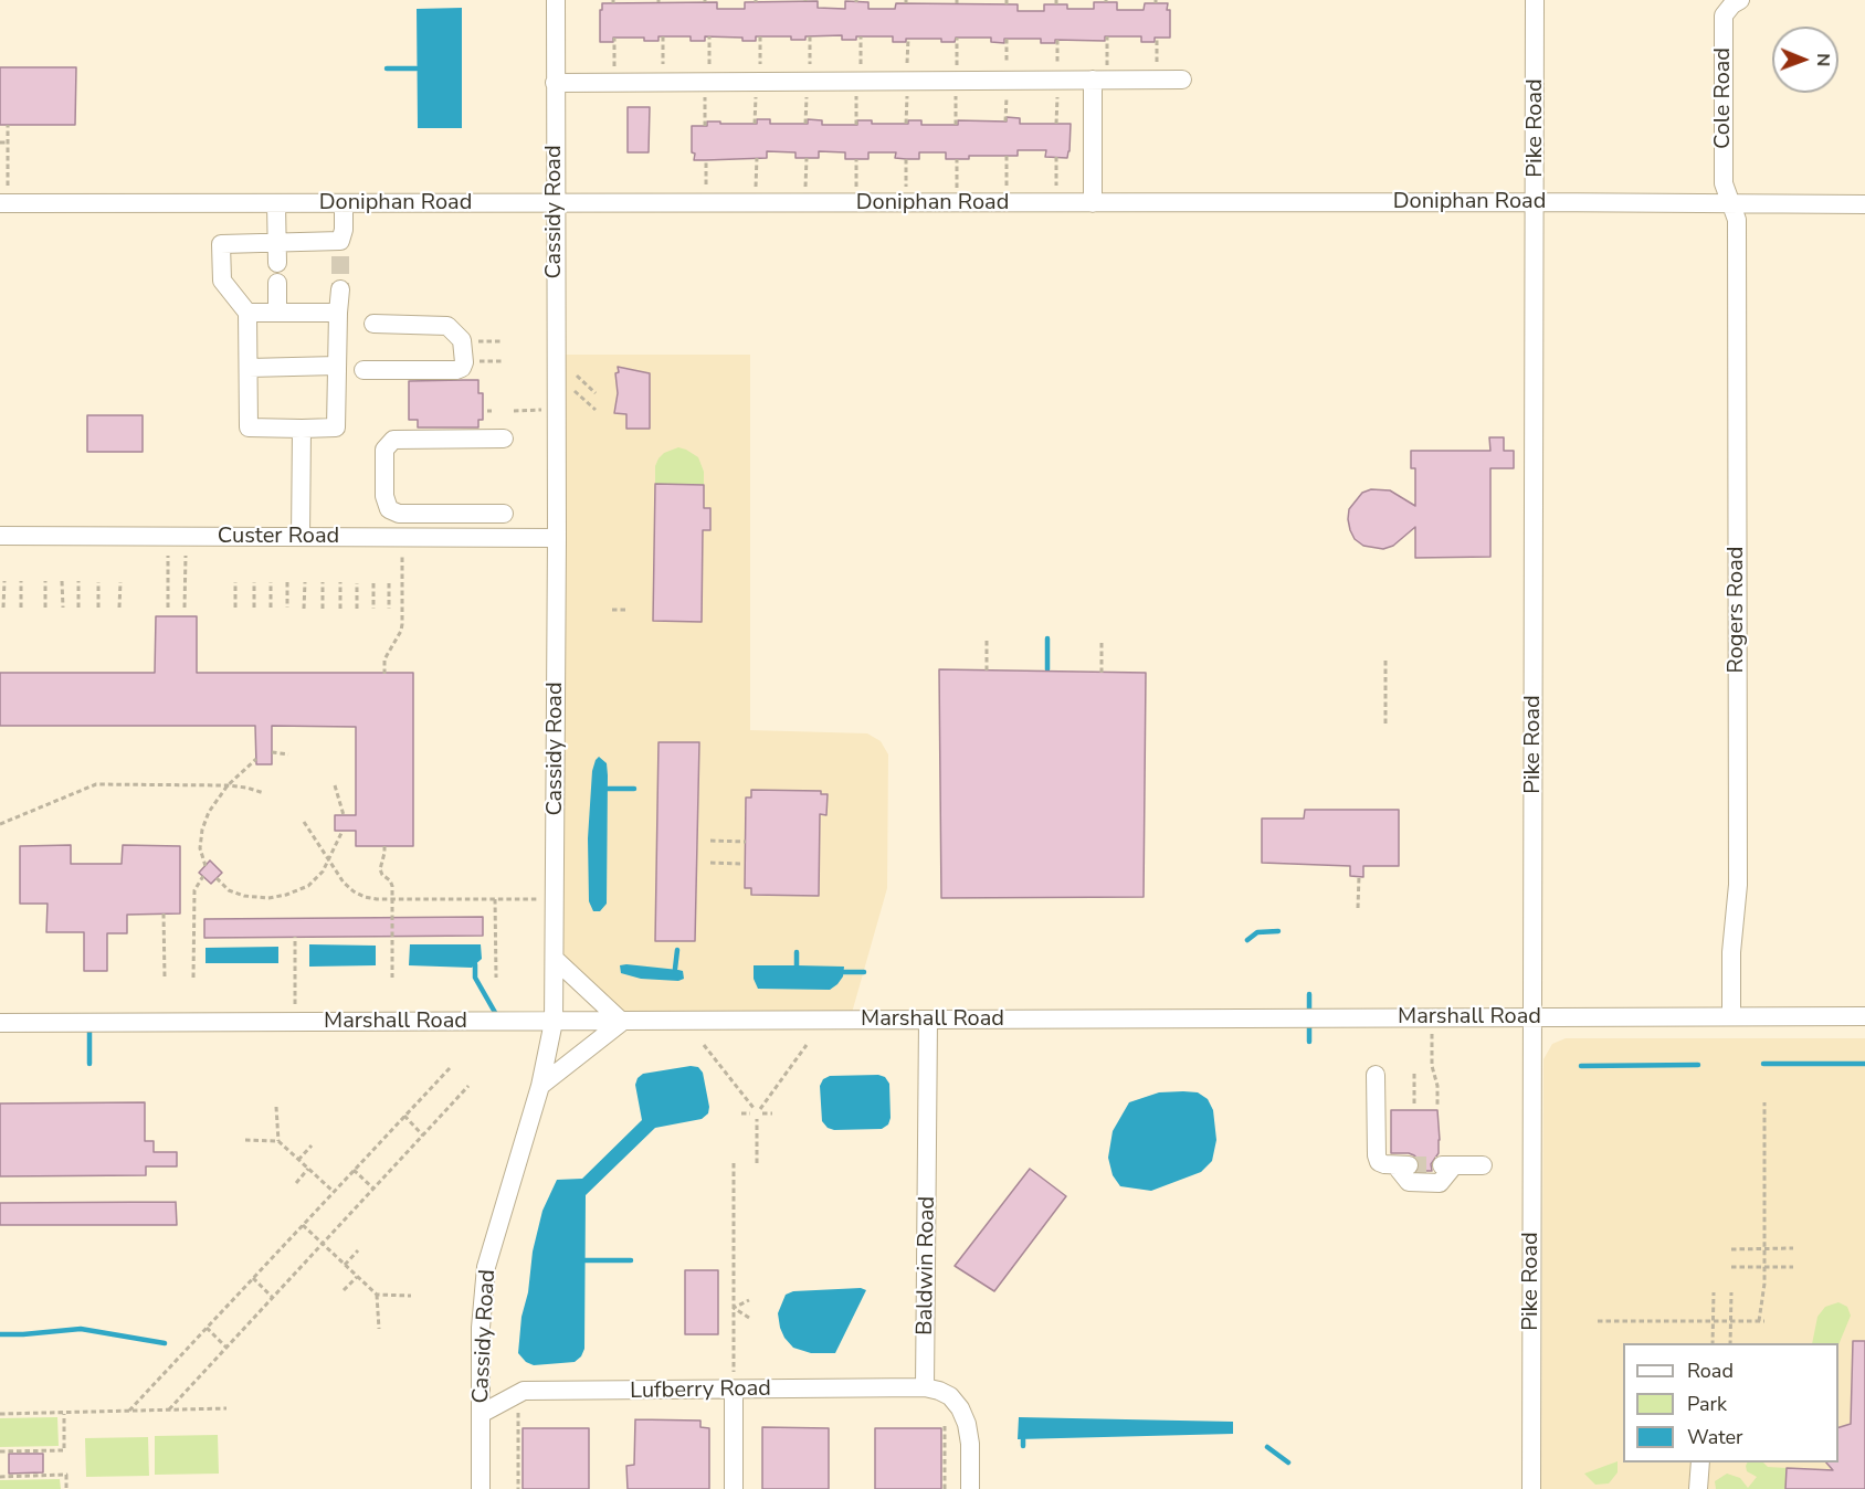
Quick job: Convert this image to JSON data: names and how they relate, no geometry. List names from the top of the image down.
{
  "streets": {
    "street": [
      "Cole Road",
      "Pike Road",
      "Doniphan Road",
      "Cassidy Road",
      "Custer Road",
      "Rogers Road",
      "Marshall Road",
      "Baldwin Road",
      "Lufberry Road"
    ]
  },
  "crossings": [
    ["Cole Road", "Doniphan Road"],
    ["Cole Road", "Rogers Road"],
    ["Pike Road", "Doniphan Road"],
    ["Pike Road", "Marshall Road"],
    ["Doniphan Road", "Cassidy Road"],
    ["Doniphan Road", "Rogers Road"],
    ["Cassidy Road", "Custer Road"],
    ["Cassidy Road", "Marshall Road"],
    ["Cassidy Road", "Lufberry Road"],
    ["Rogers Road", "Marshall Road"],
    ["Marshall Road", "Baldwin Road"],
    ["Baldwin Road", "Lufberry Road"]
  ],
  "legend": ["Road", "Park", "Water"],
  "north": "right"
}
